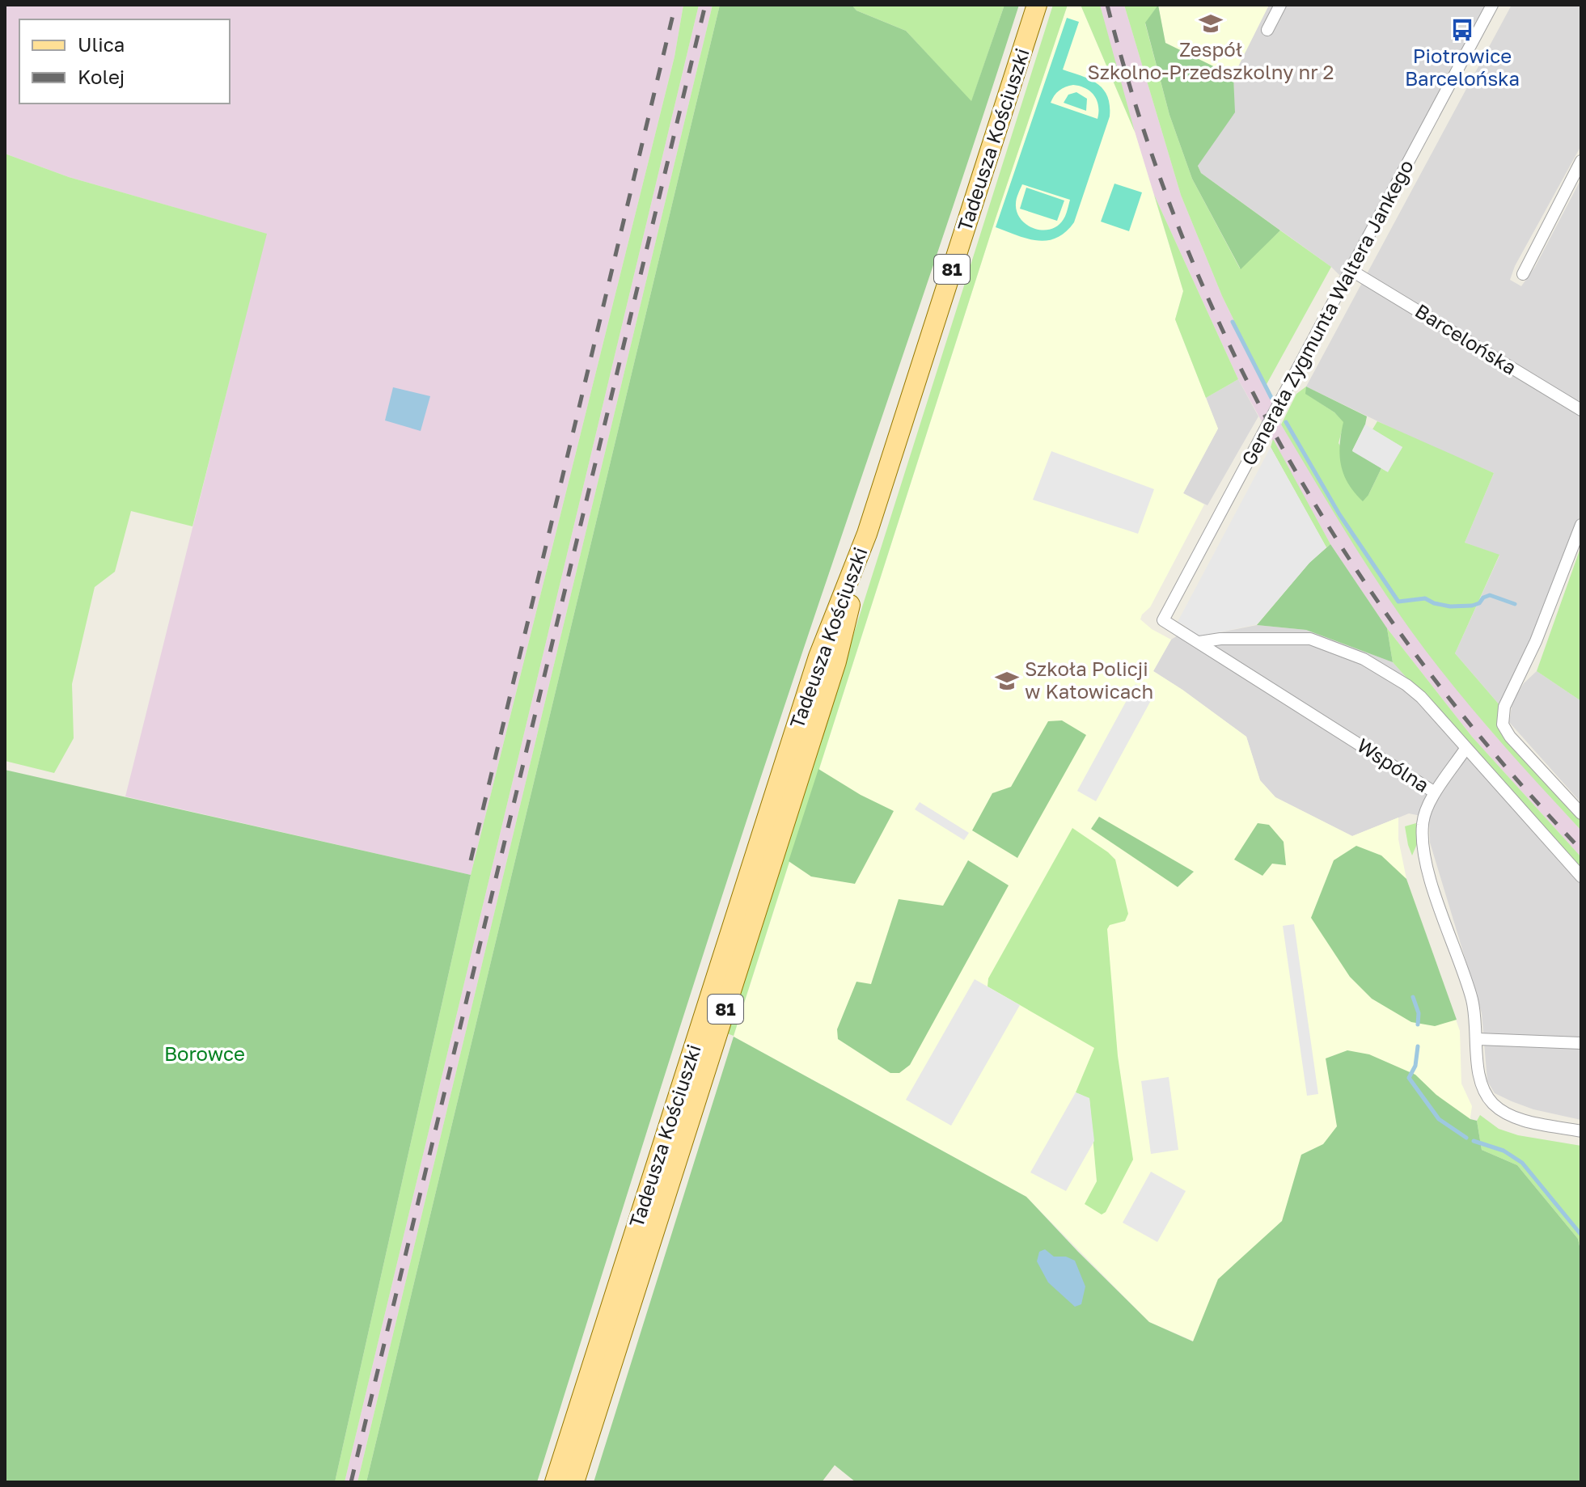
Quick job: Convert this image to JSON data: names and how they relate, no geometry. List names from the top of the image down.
{
  "streets": {
    "main road": ["Tadeusza Kościuszki", "81"],
    "street": ["Generała Zygmunta Waltera Jankego", "Barcelońska", "Wspólna"]
  },
  "crossings": [
    ["Generała Zygmunta Waltera Jankego", "Barcelońska"],
    ["Generała Zygmunta Waltera Jankego", "Wspólna"]
  ],
  "parks": ["Borowce"],
  "places": {
    "school or university": ["Zespół Szkolno-Przedszkolny nr 2", "Szkoła Policji w Katowicach"],
    "bus stop": ["Piotrowice Barcelońska"]
  },
  "legend": ["Ulica", "Kolej"]
}
